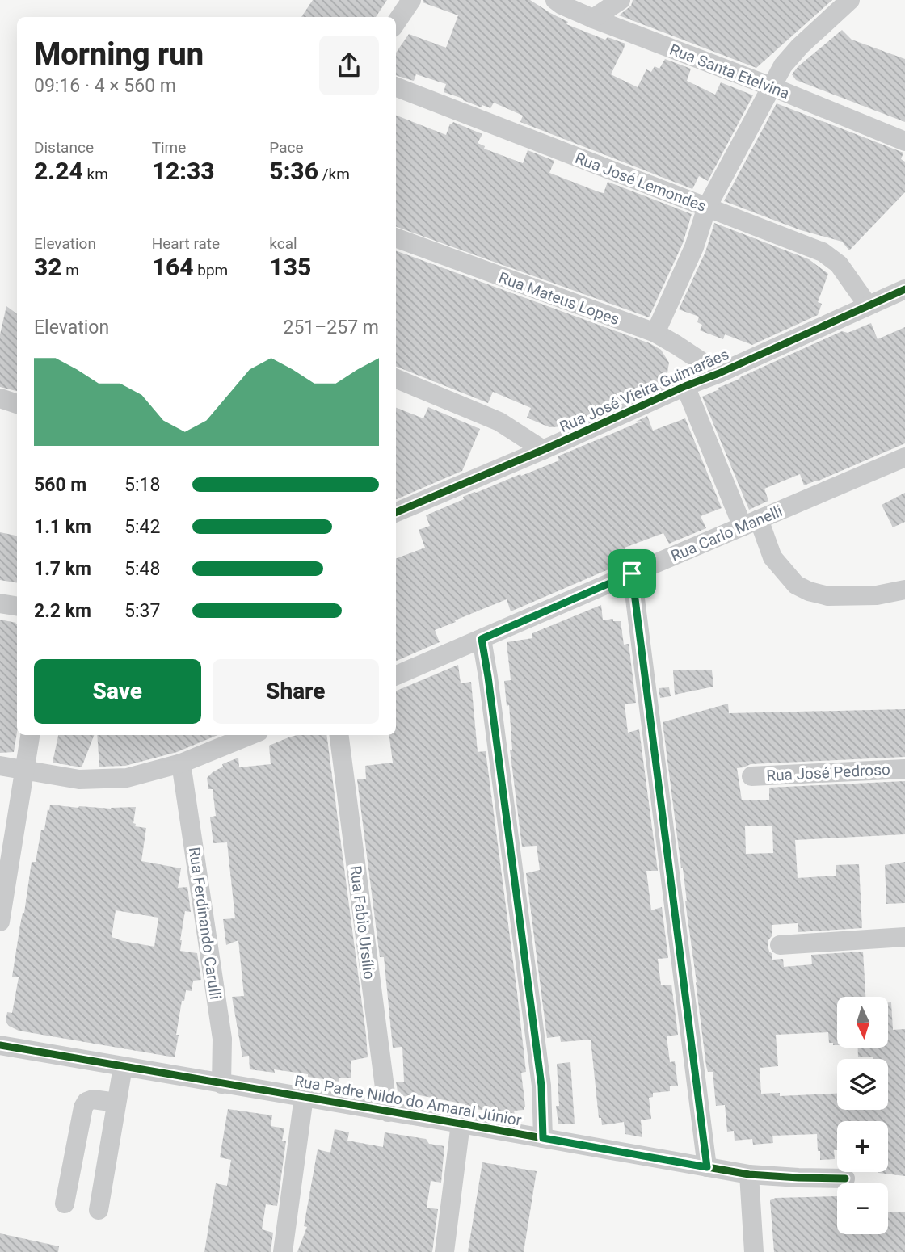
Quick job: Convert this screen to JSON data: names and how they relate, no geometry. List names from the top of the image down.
{
  "streets": {
    "street": [
      "Rua Santa Etelvina",
      "Rua José Lemondes",
      "Rua Mateus Lopes",
      "Rua José Vieira Guimarães",
      "Rua Carlo Manelli",
      "Rua José Pedroso",
      "Rua Fabio Ursílio",
      "Rua Ferdinando Carulli",
      "Rua Padre Nildo do Amaral Júnior"
    ]
  },
  "crossings": [
    ["Rua José Lemondes", "Rua José Vieira Guimarães"],
    ["Rua Mateus Lopes", "Rua José Vieira Guimarães"],
    ["Rua Fabio Ursílio", "Rua Padre Nildo do Amaral Júnior"],
    ["Rua Ferdinando Carulli", "Rua Padre Nildo do Amaral Júnior"]
  ],
  "north": "bottom",
  "page": {
    "heading": ["Morning run", "09:16 · 4 × 560 m"],
    "stats": [
      ["Distance", "2.24 km"],
      ["Time", "12:33"],
      ["Pace", "5:36 /km"],
      ["Elevation", "32 m"],
      ["Heart rate", "164 bpm"],
      ["kcal", "135"]
    ],
    "chart": ["Elevation", "251–257 m"],
    "list": [
      {
        "name": "560 m",
        "note": "5:18"
      },
      {
        "name": "1.1 km",
        "note": "5:42"
      },
      {
        "name": "1.7 km",
        "note": "5:48"
      },
      {
        "name": "2.2 km",
        "note": "5:37"
      }
    ],
    "buttons": ["Save", "Share"],
    "map_buttons": ["+", "−"]
  }
}
